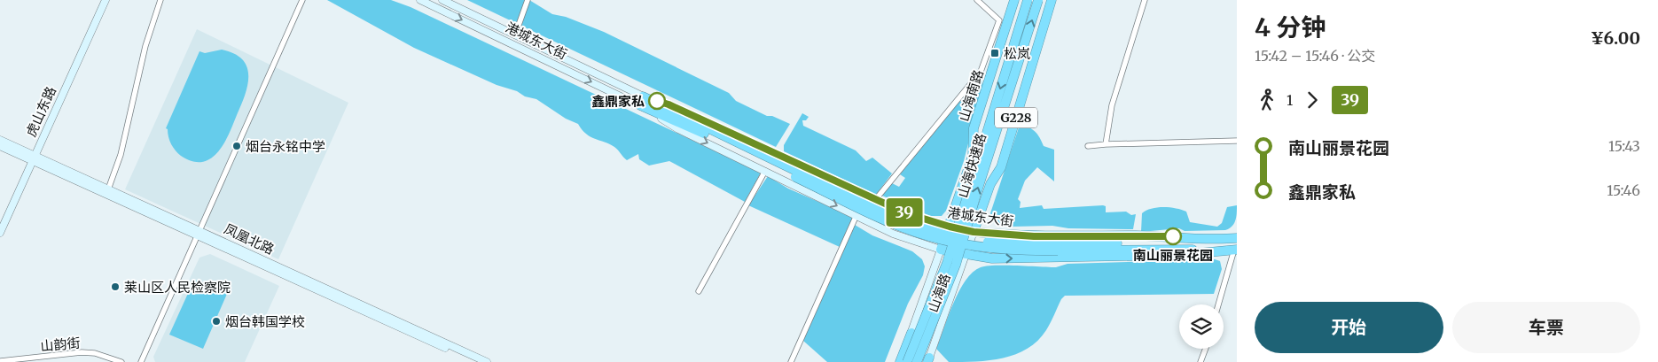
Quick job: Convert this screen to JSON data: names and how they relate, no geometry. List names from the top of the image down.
{
  "streets": {
    "highway": [
      "港城东大街",
      "山海南路",
      "G228",
      "山海快速路"
    ],
    "main road": ["虎山东路", "凤凰北路", "山海路"],
    "street": ["山韵街"]
  },
  "crossings": [
    ["港城东大街", "山海南路"],
    ["港城东大街", "G228"],
    ["港城东大街", "山海路"],
    ["山海南路", "山海路"],
    ["虎山东路", "凤凰北路"],
    ["G228", "山海路"]
  ],
  "places": {
    "transit": ["松岚"],
    "other": [
      "鑫鼎家私",
      "烟台永铭中学",
      "南山丽景花园",
      "莱山区人民检察院",
      "烟台韩国学校"
    ]
  },
  "lines": ["bus line 39"],
  "page": {
    "on_map": "39",
    "heading": ["4 分钟", "15:42 – 15:46 · 公交", "¥6.00"],
    "legs": ["1", "39"],
    "list": [
      {
        "name": "南山丽景花园",
        "value": "15:43"
      },
      {
        "name": "鑫鼎家私",
        "value": "15:46"
      }
    ],
    "buttons": ["开始", "车票"]
  }
}
